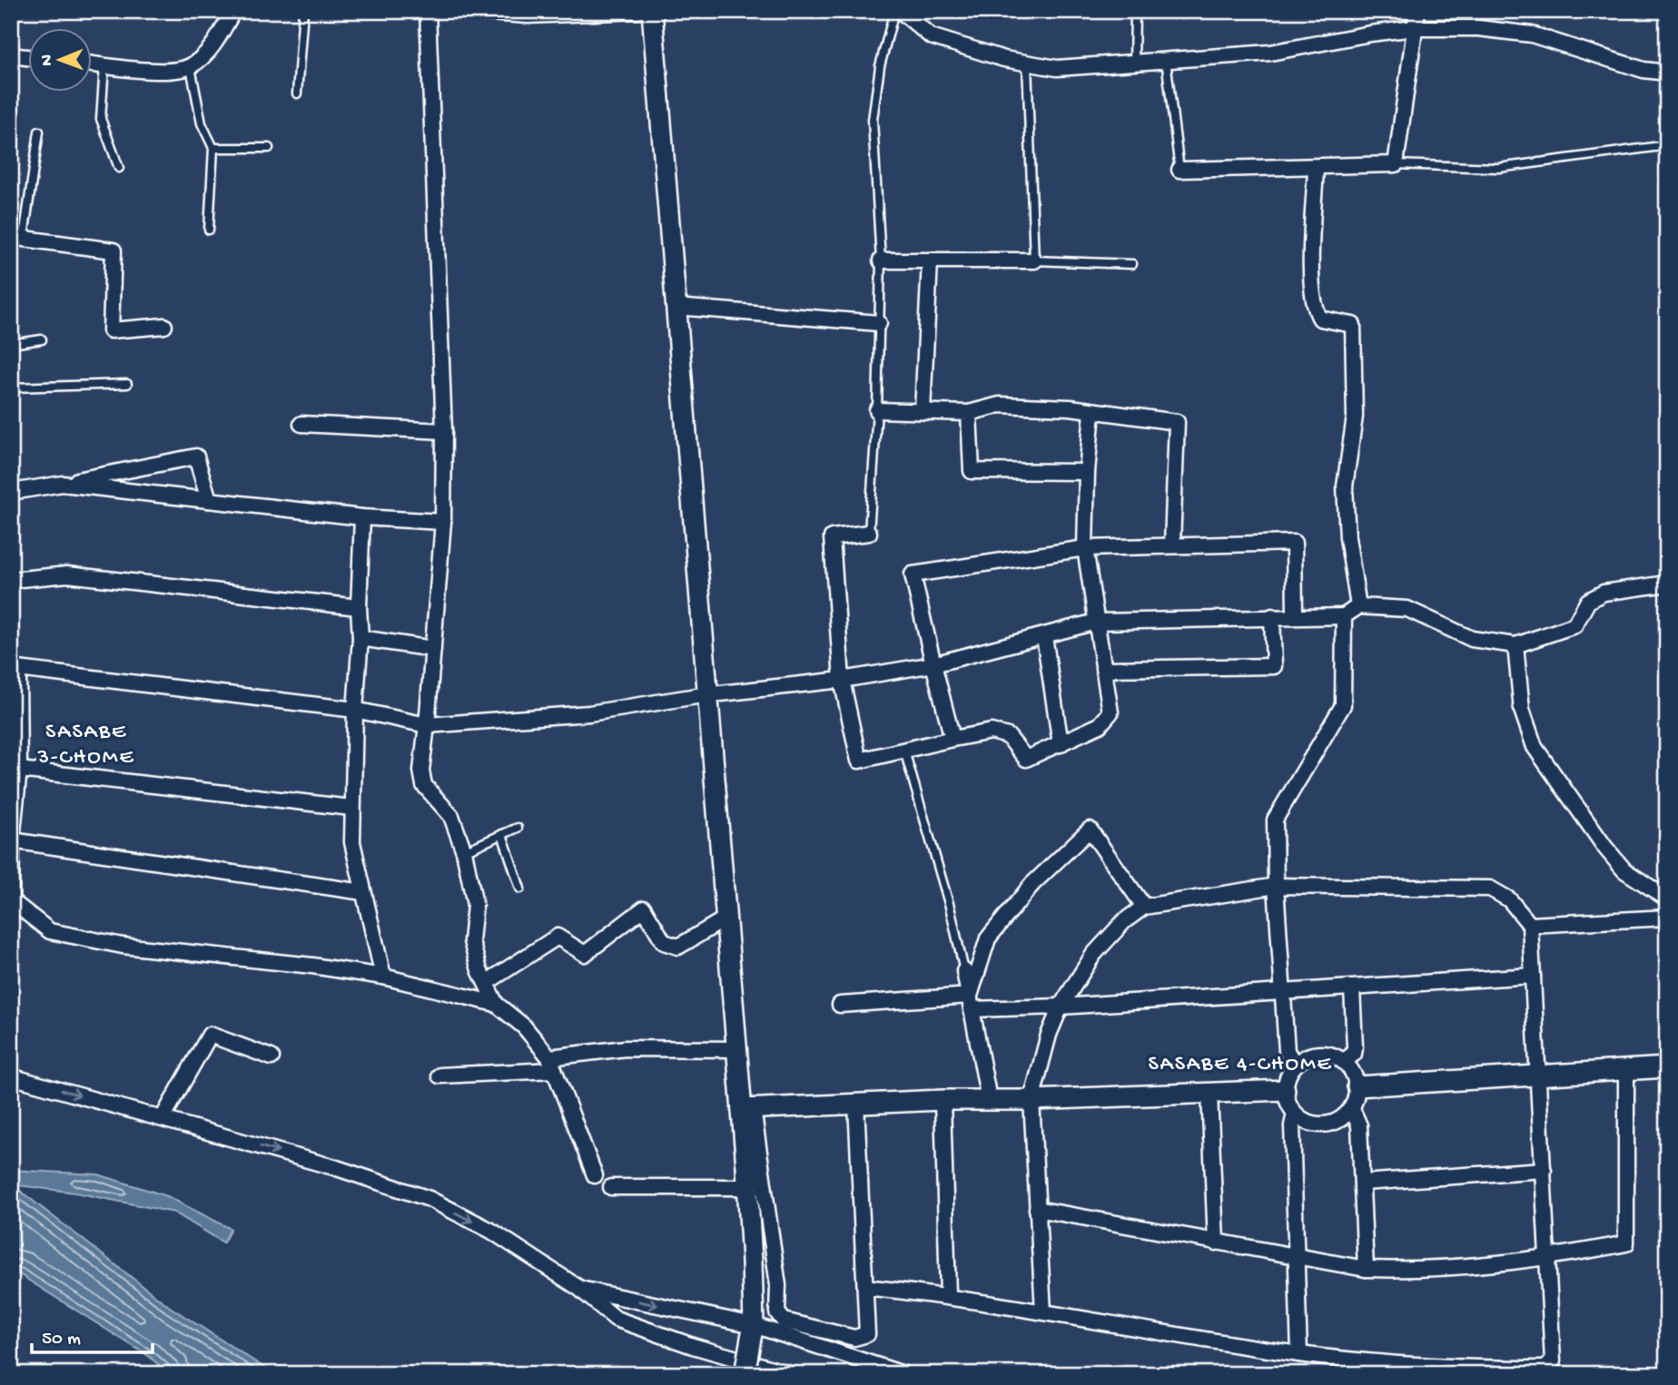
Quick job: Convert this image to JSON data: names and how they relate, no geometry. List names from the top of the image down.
{
  "districts": ["SASABE 3-CHOME", "SASABE 4-CHOME"],
  "scale_bar": "50 m",
  "north": "left"
}
